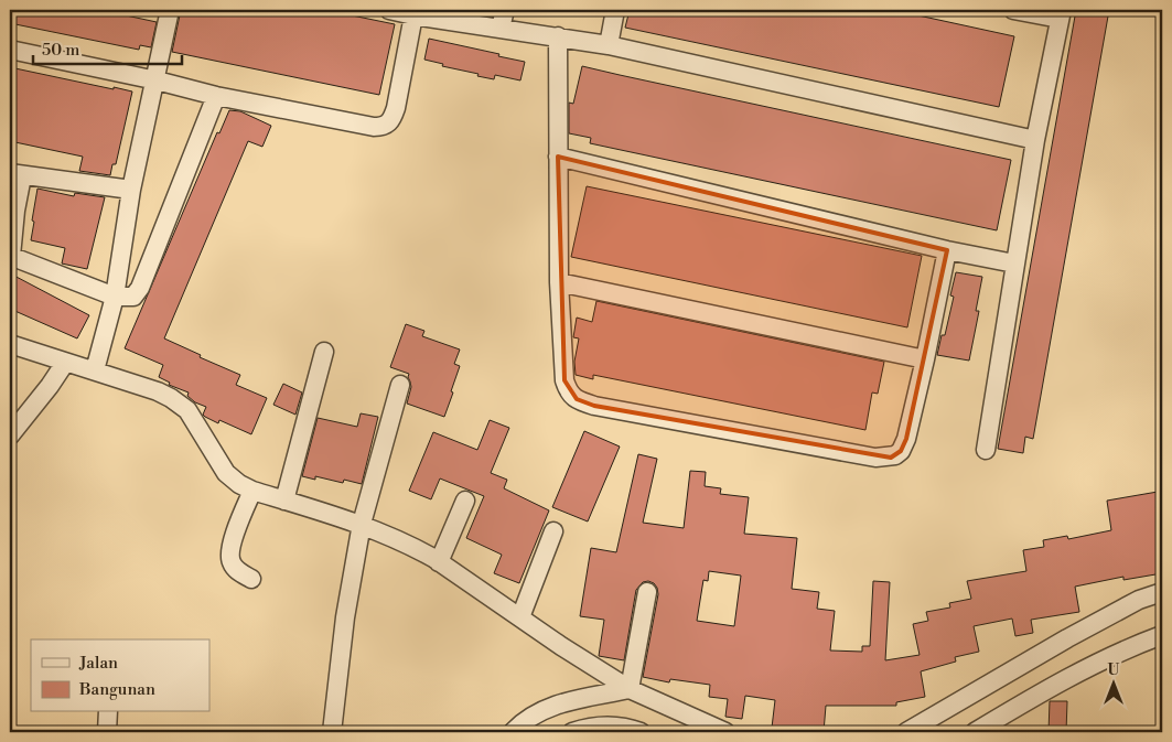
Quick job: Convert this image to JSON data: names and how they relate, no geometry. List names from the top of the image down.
{
  "legend": ["Jalan", "Bangunan"],
  "scale_bar": "50 m",
  "north": "top"
}
